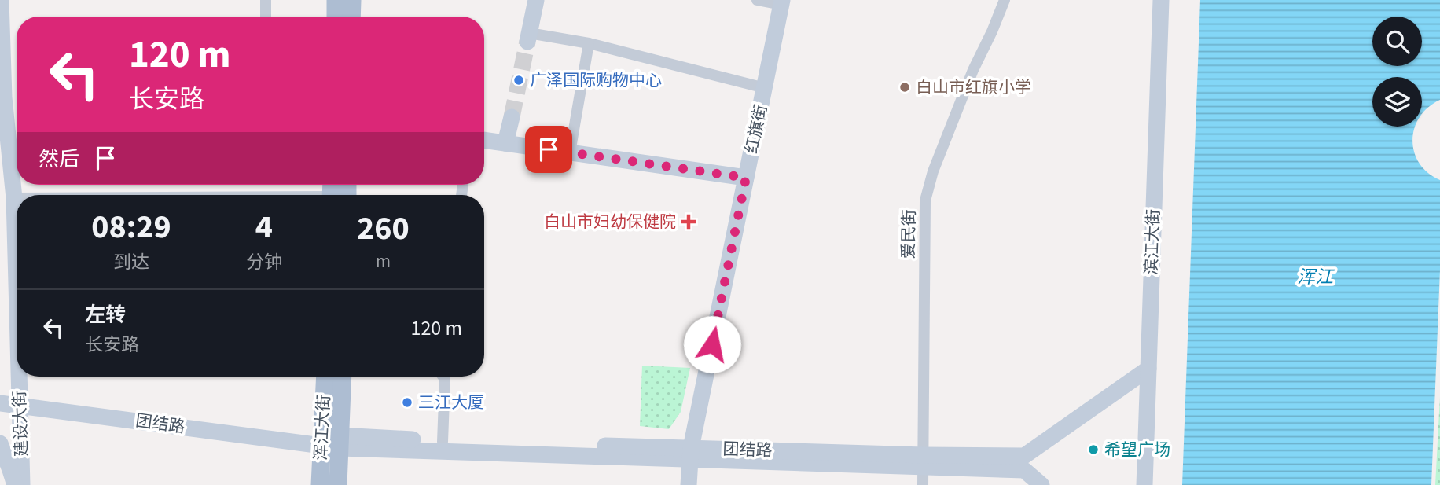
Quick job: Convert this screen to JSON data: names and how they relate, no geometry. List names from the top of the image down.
{
  "streets": {
    "main road": ["浑江大街"],
    "street": [
      "红旗街",
      "爱民街",
      "滨江大街",
      "建设大街",
      "团结路"
    ]
  },
  "crossings": [
    ["红旗街", "团结路"],
    ["爱民街", "团结路"],
    ["建设大街", "团结路"],
    ["团结路", "浑江大街"]
  ],
  "water": ["浑江"],
  "places": {
    "other": [
      "广泽国际购物中心",
      "白山市红旗小学",
      "三江大厦",
      "希望广场"
    ],
    "health": ["白山市妇幼保健院"]
  },
  "page": {
    "turn": ["120 m", "长安路"],
    "then": "然后",
    "eta": [
      "08:29",
      "到达",
      "4",
      "分钟",
      "260",
      "m"
    ],
    "list": [
      {
        "name": "左转",
        "note": "长安路",
        "value": "120 m"
      }
    ]
  }
}
